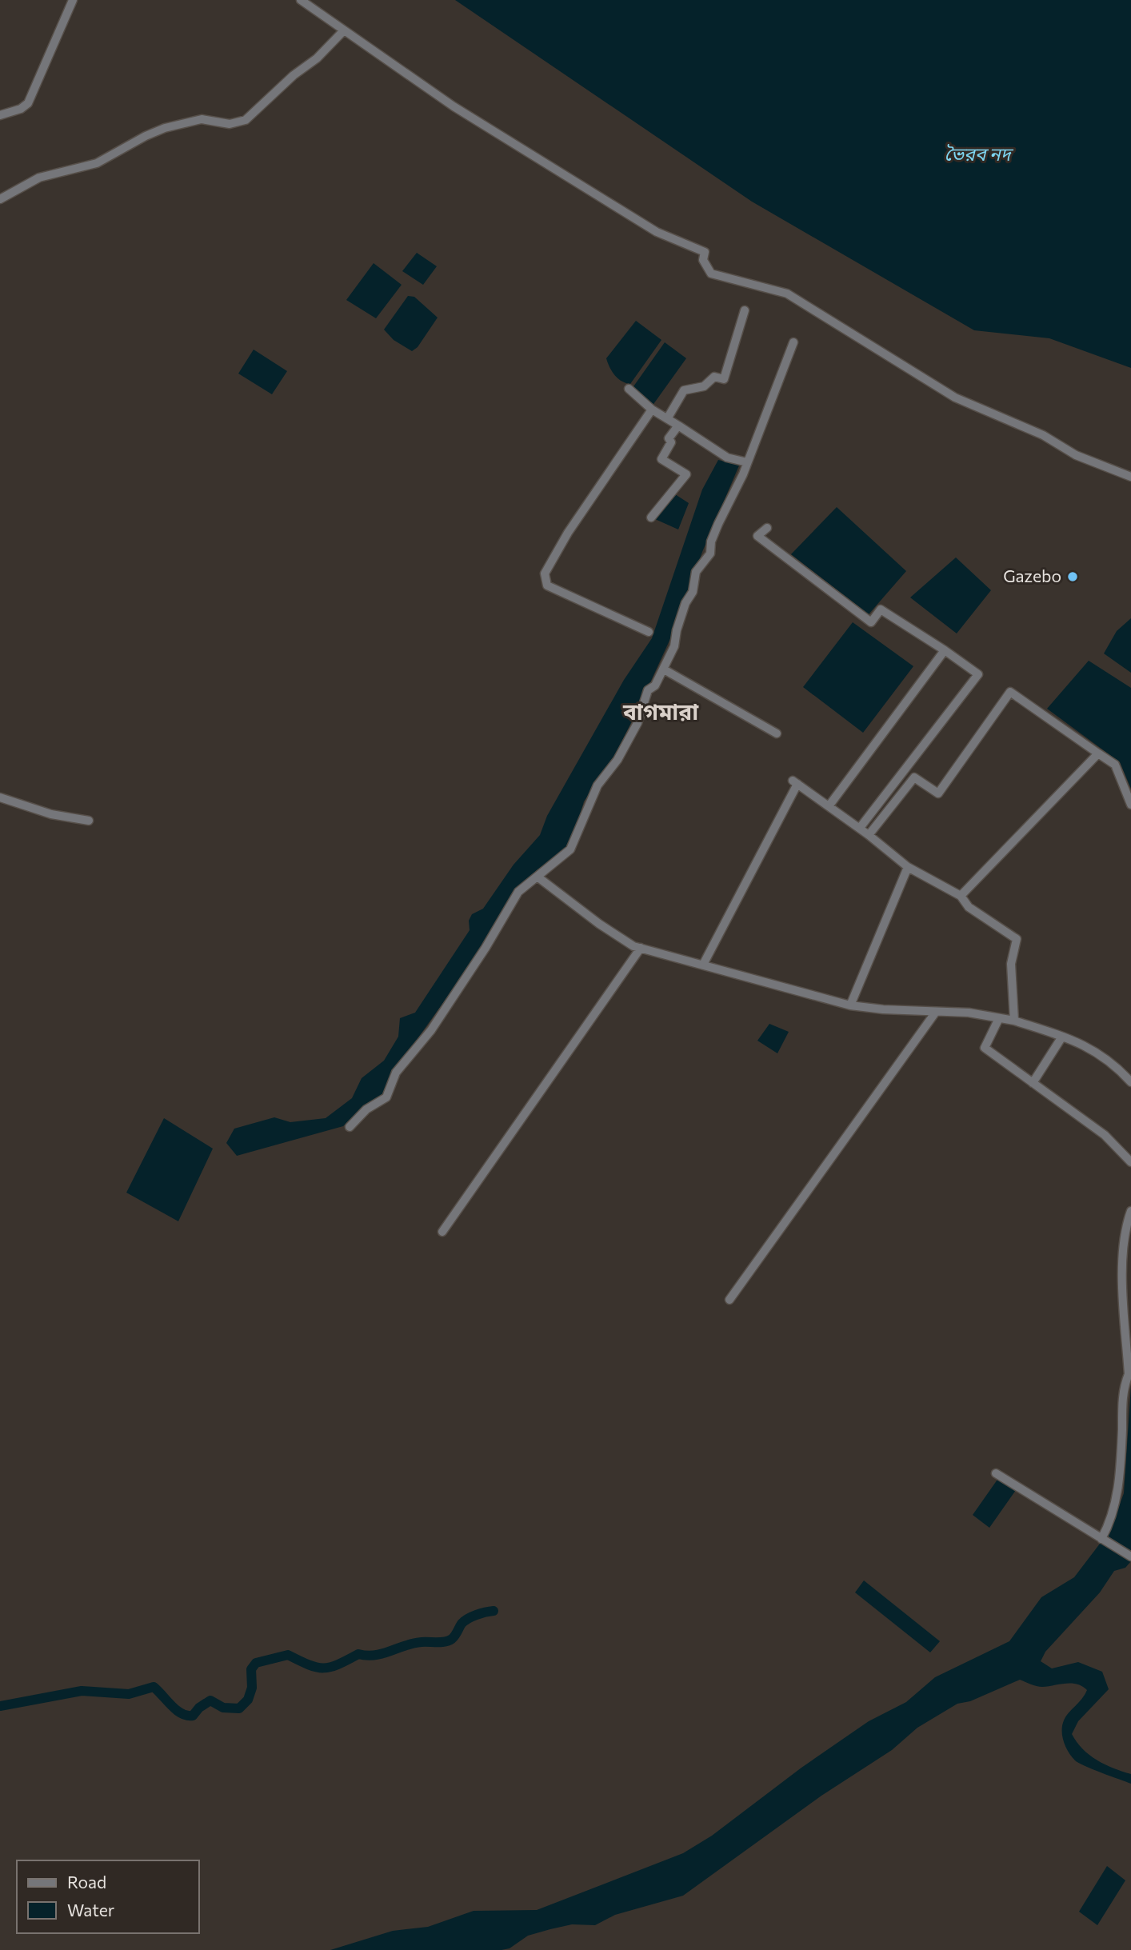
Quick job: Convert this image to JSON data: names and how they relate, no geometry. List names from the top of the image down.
{
  "districts": ["বাগমারা"],
  "water": ["ভৈরব নদ"],
  "places": ["Gazebo"],
  "legend": ["Road", "Water"]
}
